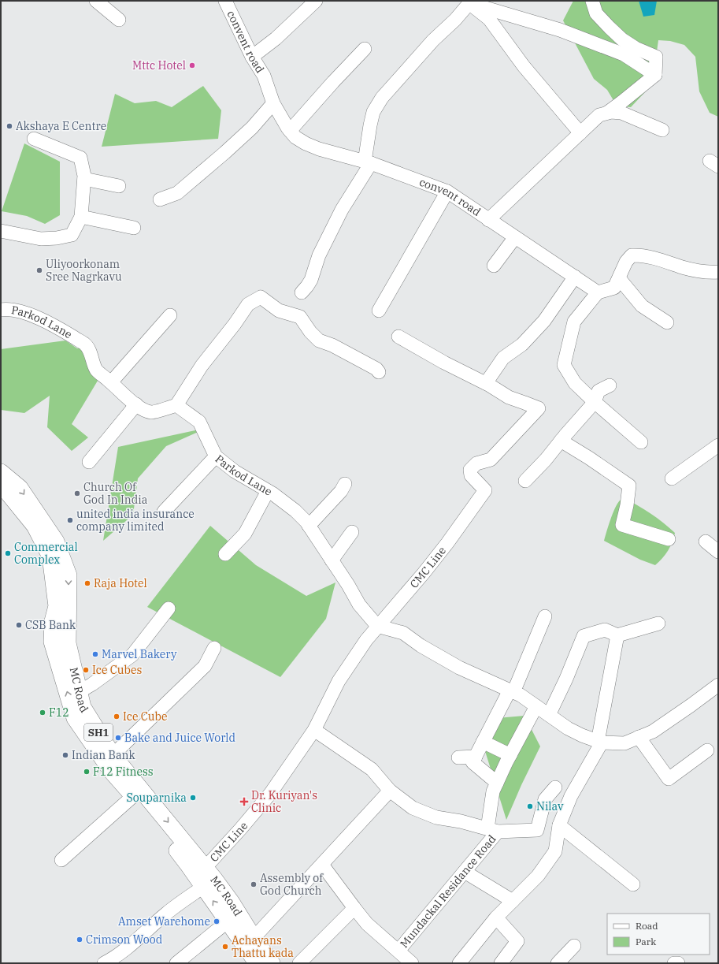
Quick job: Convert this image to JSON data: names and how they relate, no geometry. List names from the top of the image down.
{
  "streets": {
    "main road": ["MC Road", "SH1"],
    "street": [
      "convent road",
      "Parkod Lane",
      "CMC Line",
      "Mundackal Residance Road"
    ]
  },
  "crossings": [
    ["Parkod Lane", "CMC Line"],
    ["CMC Line", "MC Road"]
  ],
  "places": {
    "other": [
      "Mttc Hotel",
      "Akshaya E Centre",
      "Uliyoorkonam Sree Nagrkavu",
      "Church Of God In India",
      "united india insurance company limited",
      "Commercial Complex",
      "Raja Hotel",
      "CSB Bank",
      "Marvel Bakery",
      "Ice Cubes",
      "F12",
      "Ice Cube",
      "Bake and Juice World",
      "Indian Bank",
      "F12 Fitness",
      "Souparnika",
      "Nilav",
      "Assembly of God Church",
      "Amset Warehome",
      "Crimson Wood",
      "Achayans Thattu kada"
    ],
    "health": ["Dr. Kuriyan's Clinic"]
  },
  "legend": ["Road", "Park"]
}
